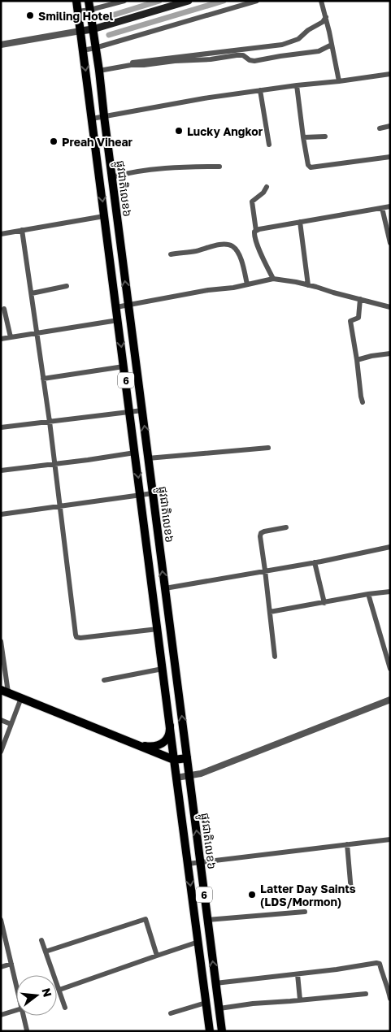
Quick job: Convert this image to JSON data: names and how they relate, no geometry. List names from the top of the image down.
{
  "streets": {
    "main road": ["ផ្លូវជាតិលេខ៦", "6"]
  },
  "places": [
    "Smiling Hotel",
    "Lucky Angkor",
    "Preah Vihear",
    "Latter Day Saints (LDS/Mormon)"
  ],
  "north": "right"
}
